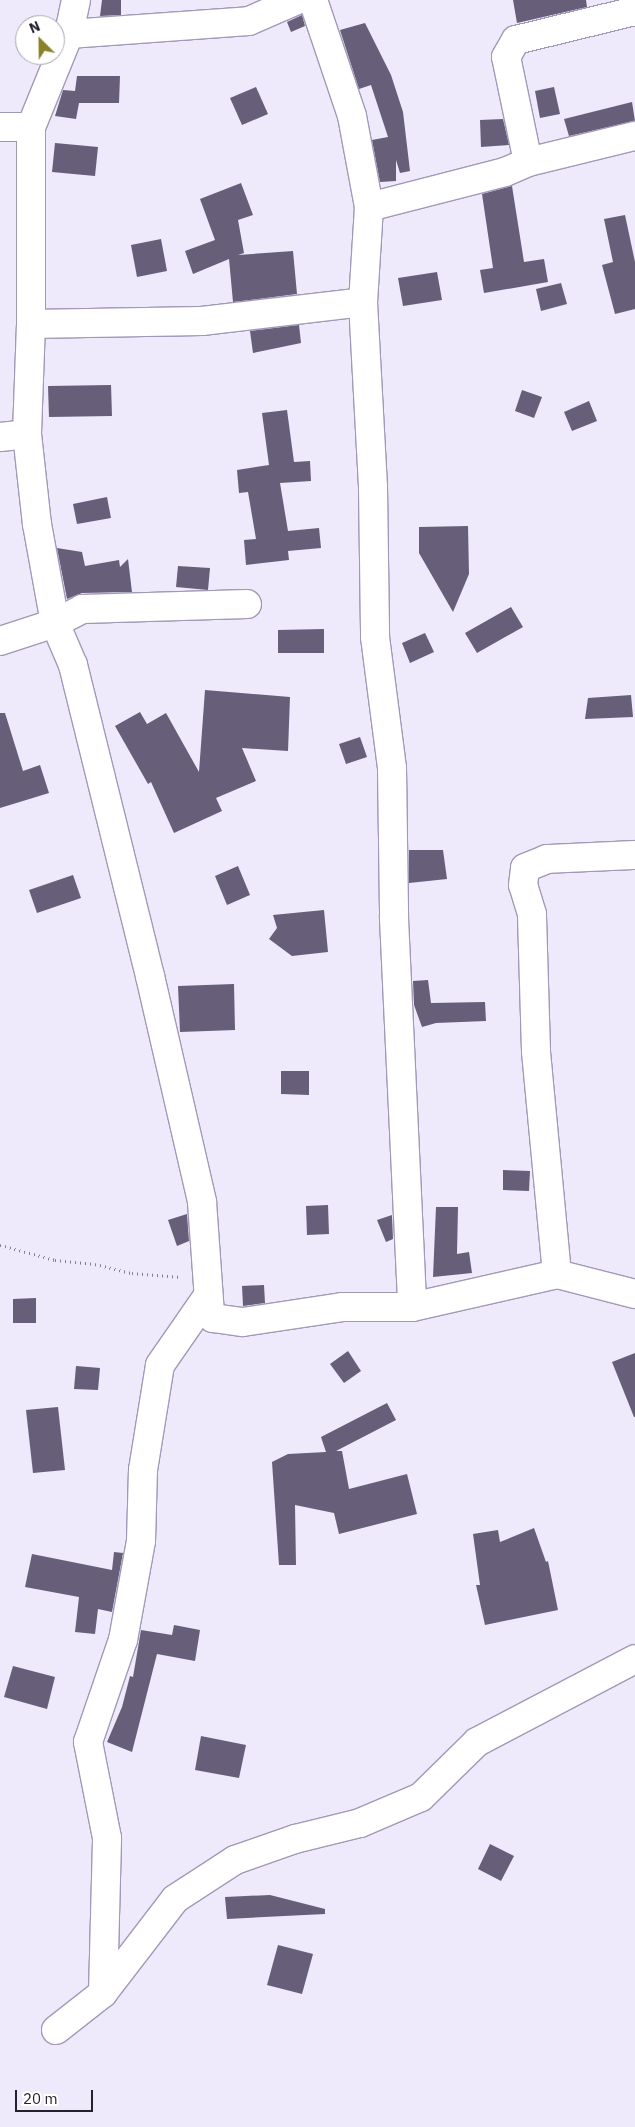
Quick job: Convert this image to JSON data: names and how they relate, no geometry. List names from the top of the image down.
{
  "scale_bar": "20 m",
  "north": "top left"
}
